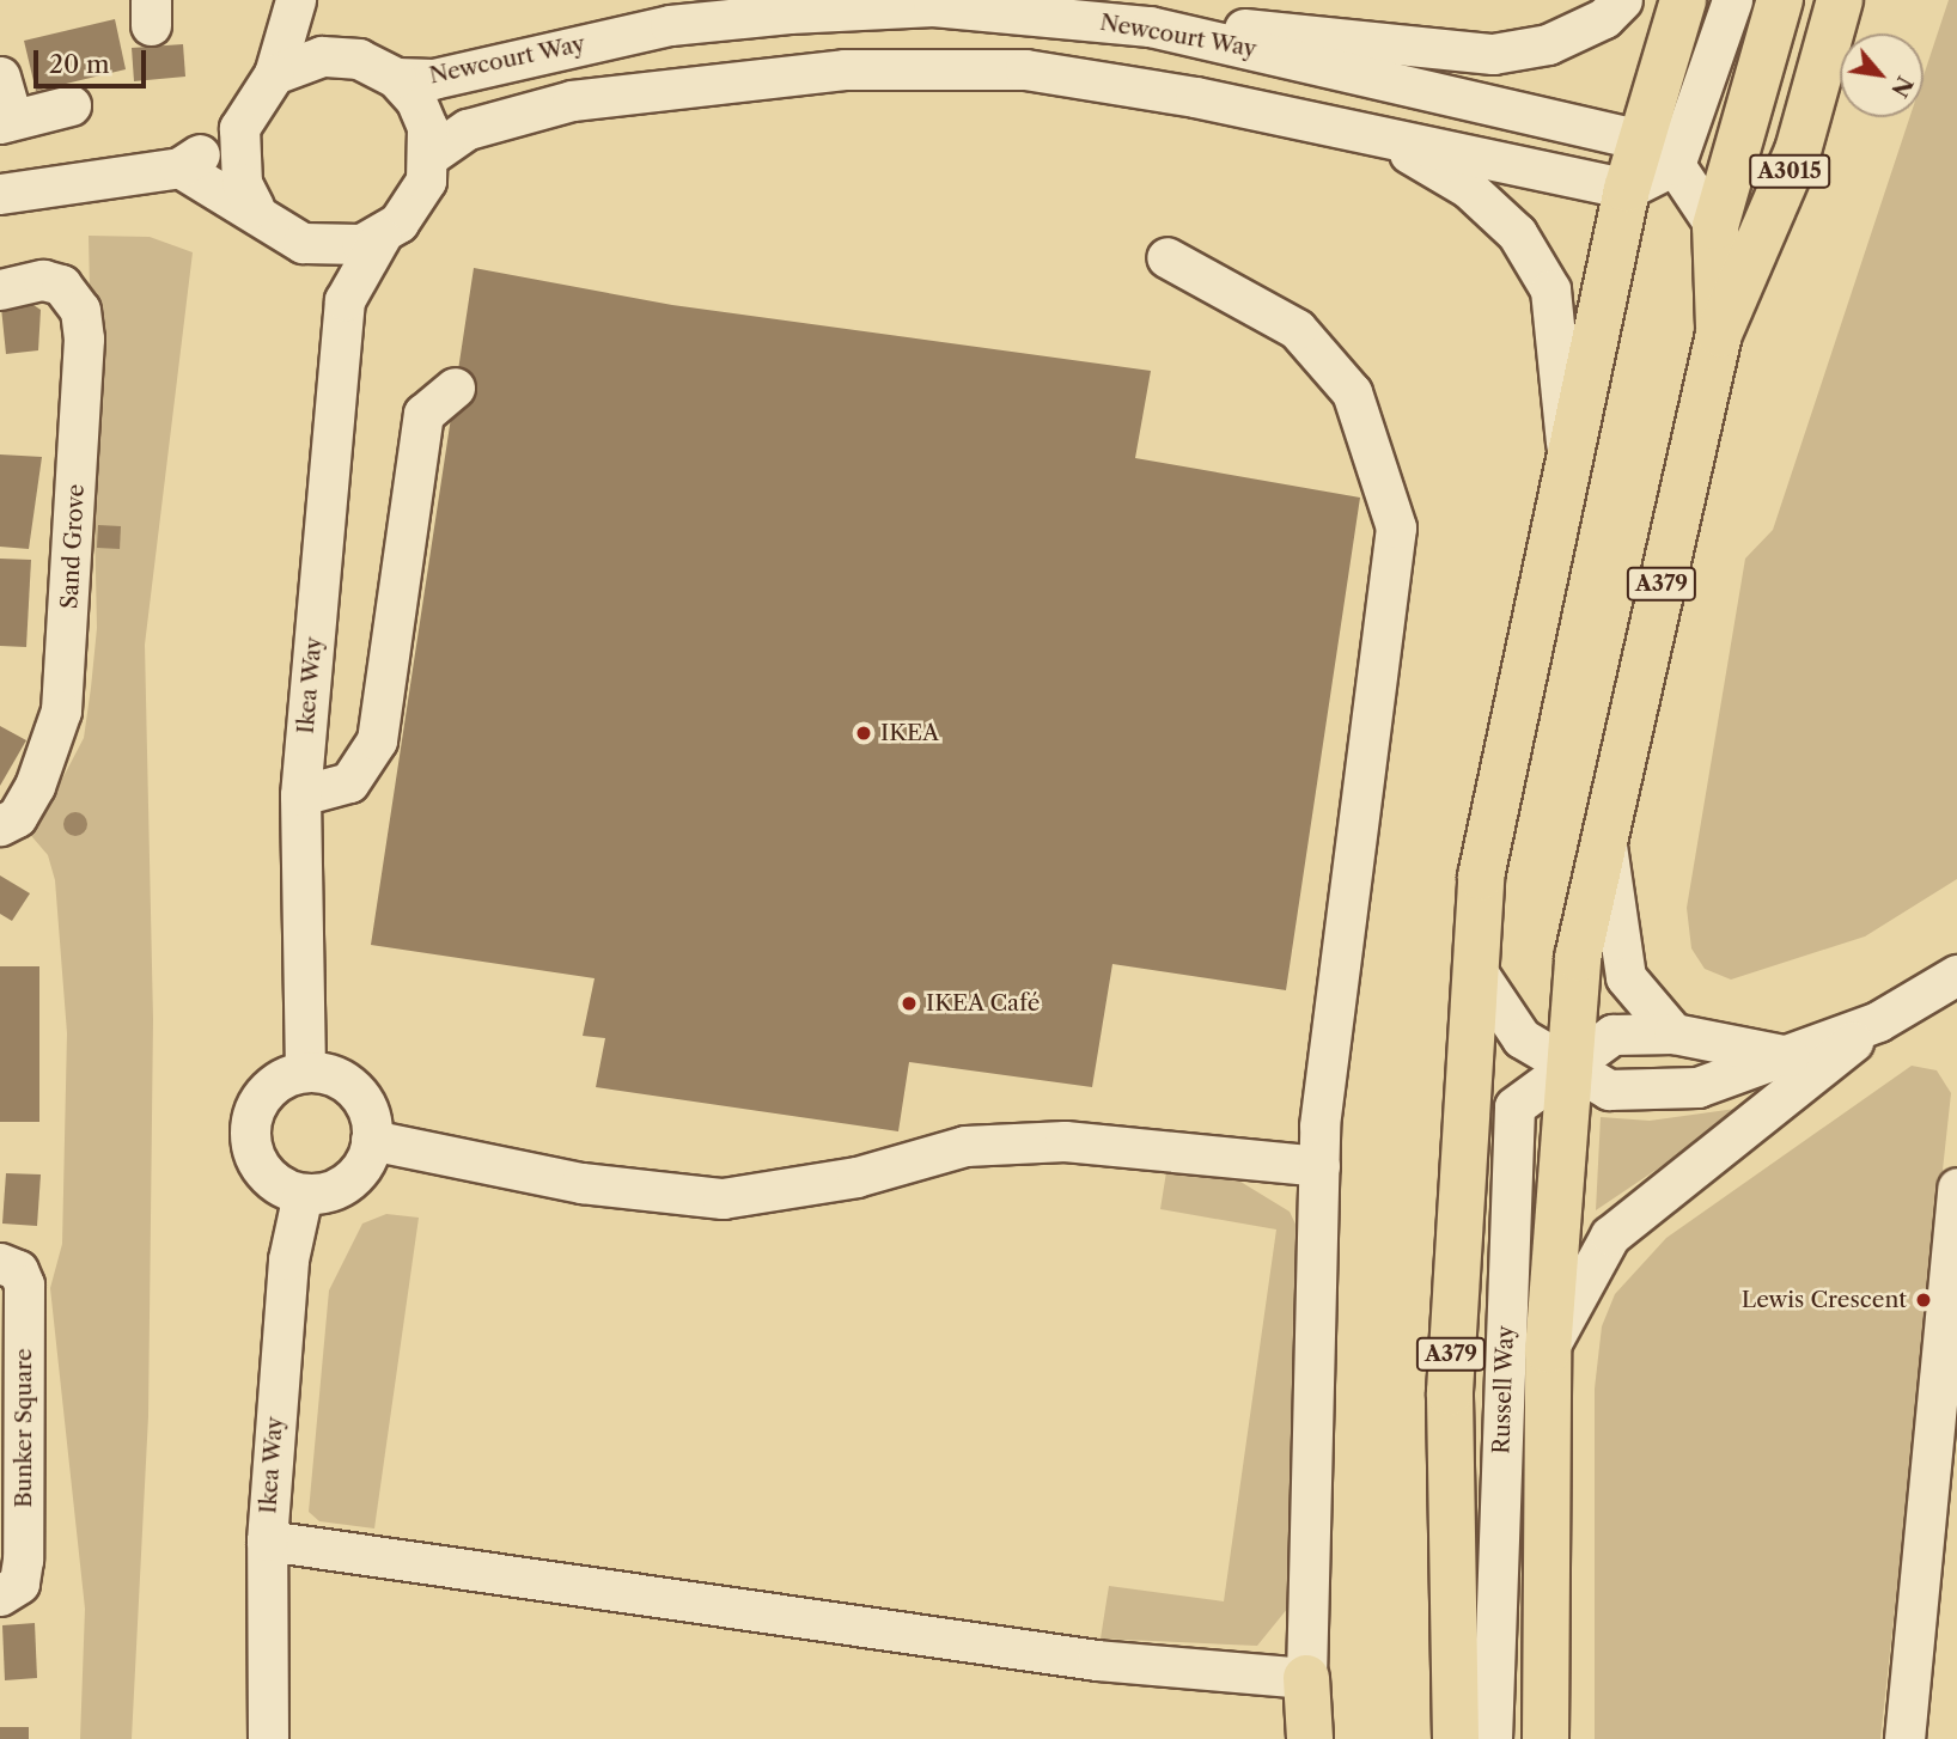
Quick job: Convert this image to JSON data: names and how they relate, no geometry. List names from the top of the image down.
{
  "streets": {
    "main road": ["A3015", "A379"],
    "street": [
      "Newcourt Way",
      "Sand Grove",
      "Ikea Way",
      "Russell Way",
      "Bunker Square"
    ]
  },
  "crossings": [
    ["Newcourt Way", "A379"],
    ["Newcourt Way", "Ikea Way"],
    ["A3015", "A379"],
    ["A379", "Russell Way"]
  ],
  "places": ["IKEA", "IKEA Café", "Lewis Crescent"],
  "scale_bar": "20 m",
  "north": "bottom right"
}
